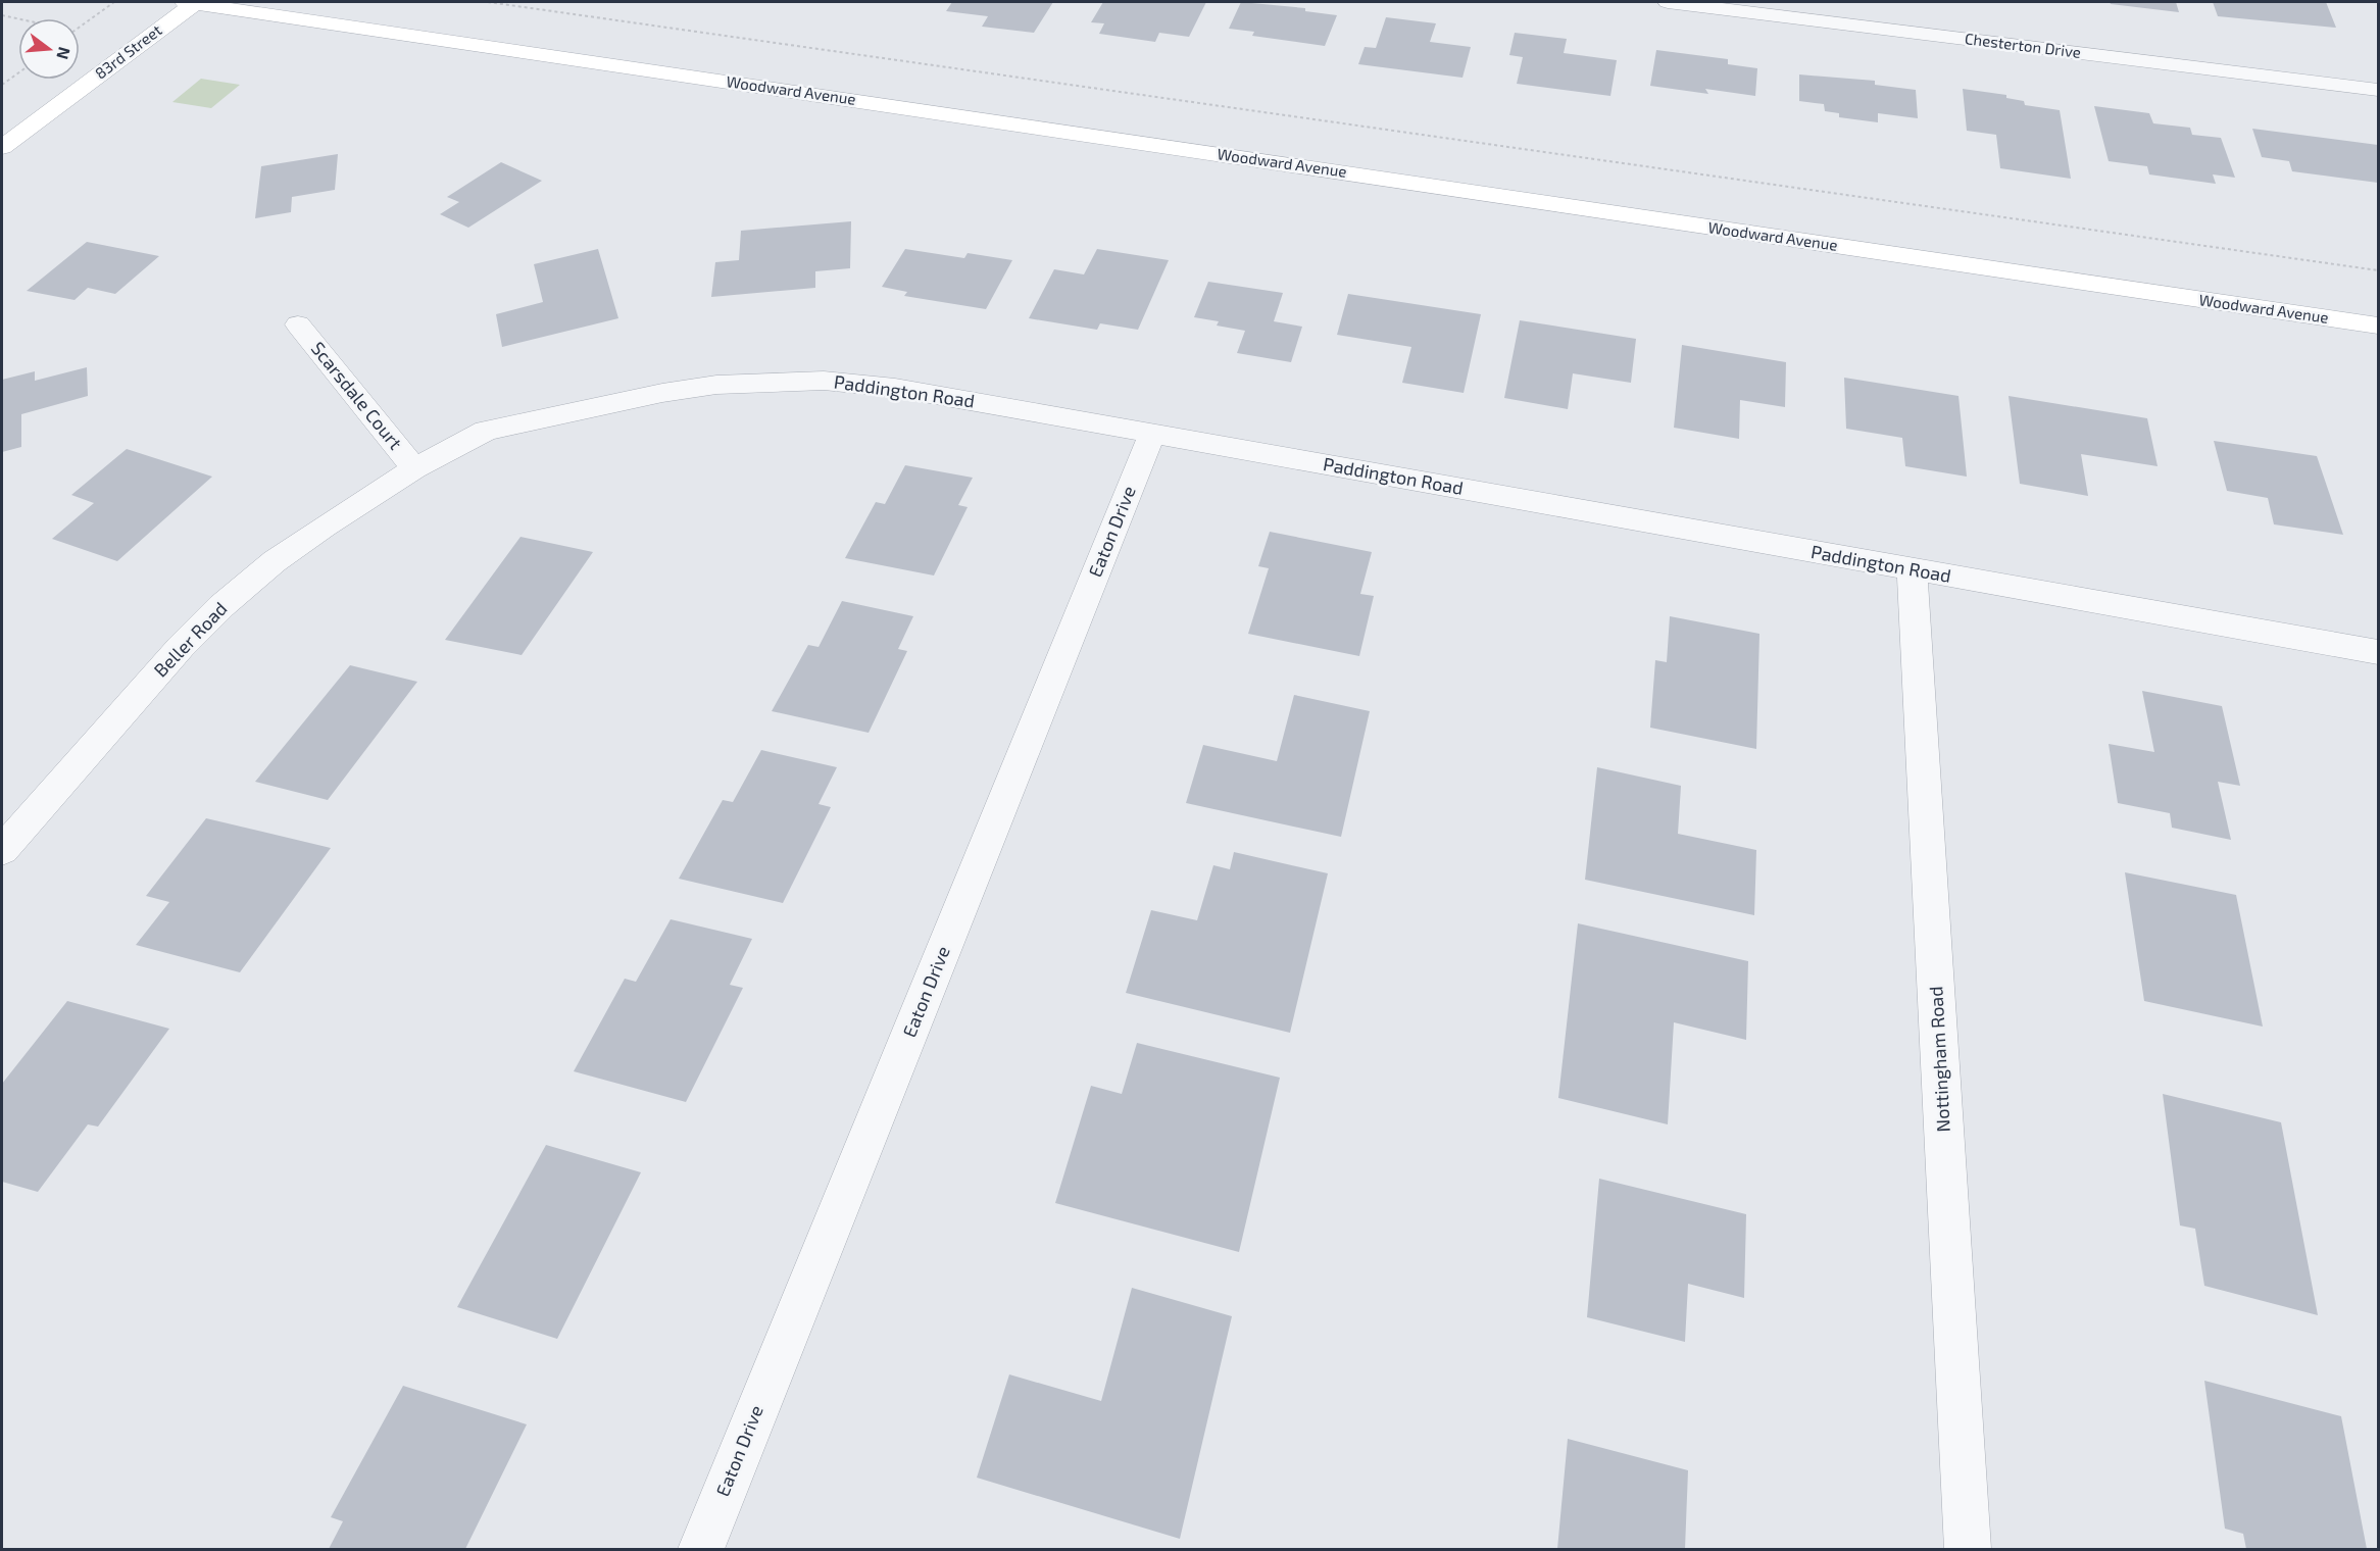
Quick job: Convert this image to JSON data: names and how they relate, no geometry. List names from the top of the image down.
{
  "streets": {
    "main road": ["83rd Street", "Woodward Avenue"],
    "street": [
      "Chesterton Drive",
      "Paddington Road",
      "Scarsdale Court",
      "Eaton Drive",
      "Beller Road",
      "Nottingham Road"
    ]
  },
  "crossings": [
    ["83rd Street", "Woodward Avenue"],
    ["Paddington Road", "Scarsdale Court"],
    ["Paddington Road", "Eaton Drive"],
    ["Paddington Road", "Beller Road"],
    ["Paddington Road", "Nottingham Road"],
    ["Scarsdale Court", "Beller Road"]
  ],
  "north": "right"
}
